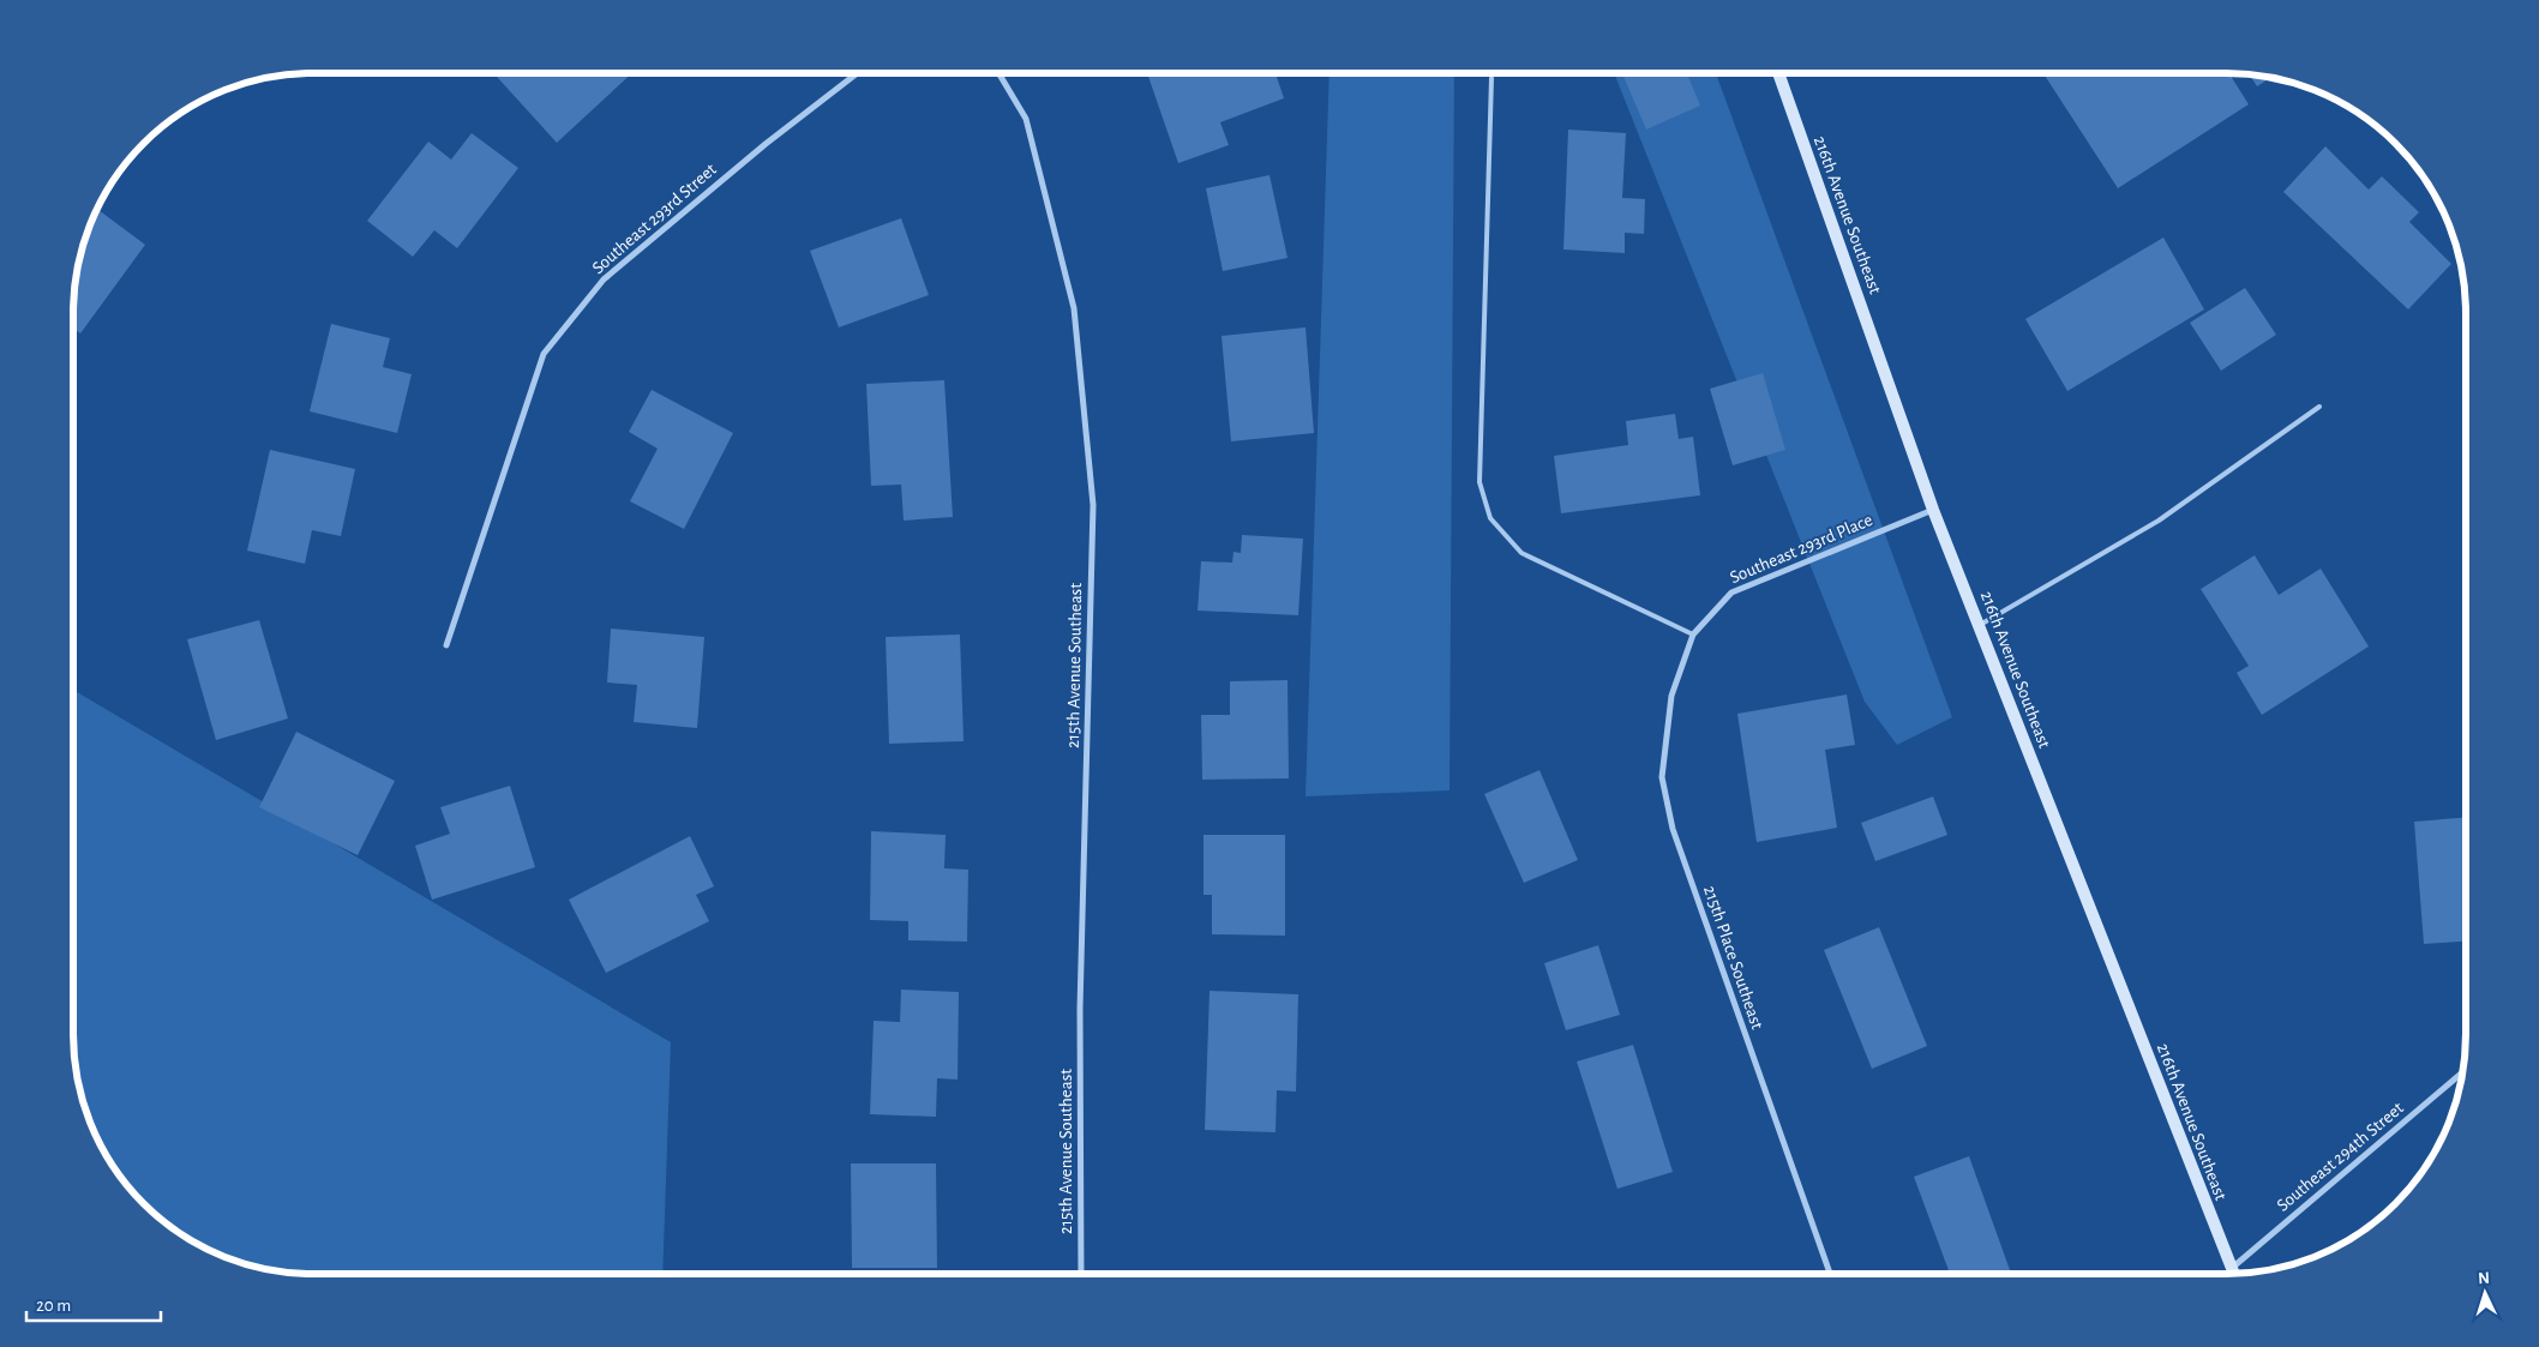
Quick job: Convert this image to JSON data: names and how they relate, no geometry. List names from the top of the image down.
{
  "streets": {
    "street": [
      "216th Avenue Southeast",
      "Southeast 293rd Street",
      "Southeast 293rd Place",
      "215th Avenue Southeast",
      "215th Place Southeast",
      "Southeast 294th Street"
    ]
  },
  "crossings": [
    ["216th Avenue Southeast", "Southeast 293rd Place"],
    ["216th Avenue Southeast", "Southeast 294th Street"],
    ["Southeast 293rd Place", "215th Place Southeast"]
  ],
  "scale_bar": "20 m",
  "north": "top"
}
